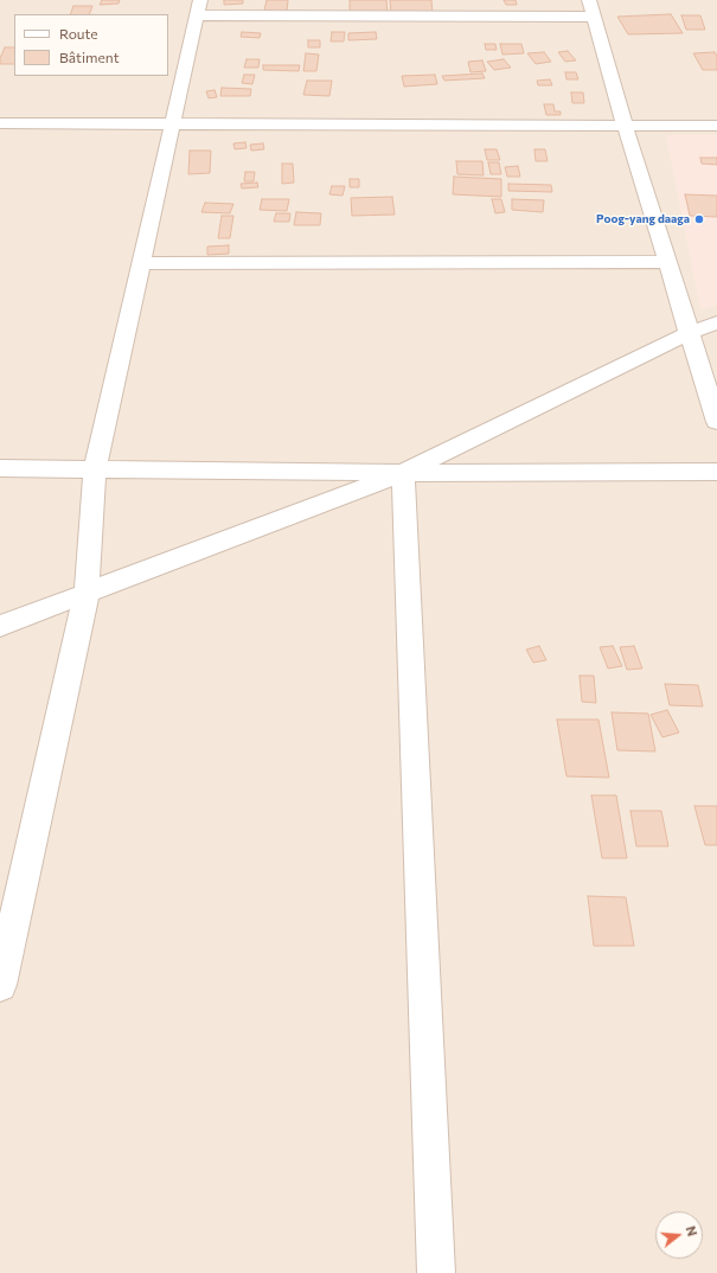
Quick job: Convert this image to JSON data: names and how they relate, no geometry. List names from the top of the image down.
{
  "places": ["Poog-yang daaga"],
  "legend": ["Route", "Bâtiment"],
  "north": "right"
}
